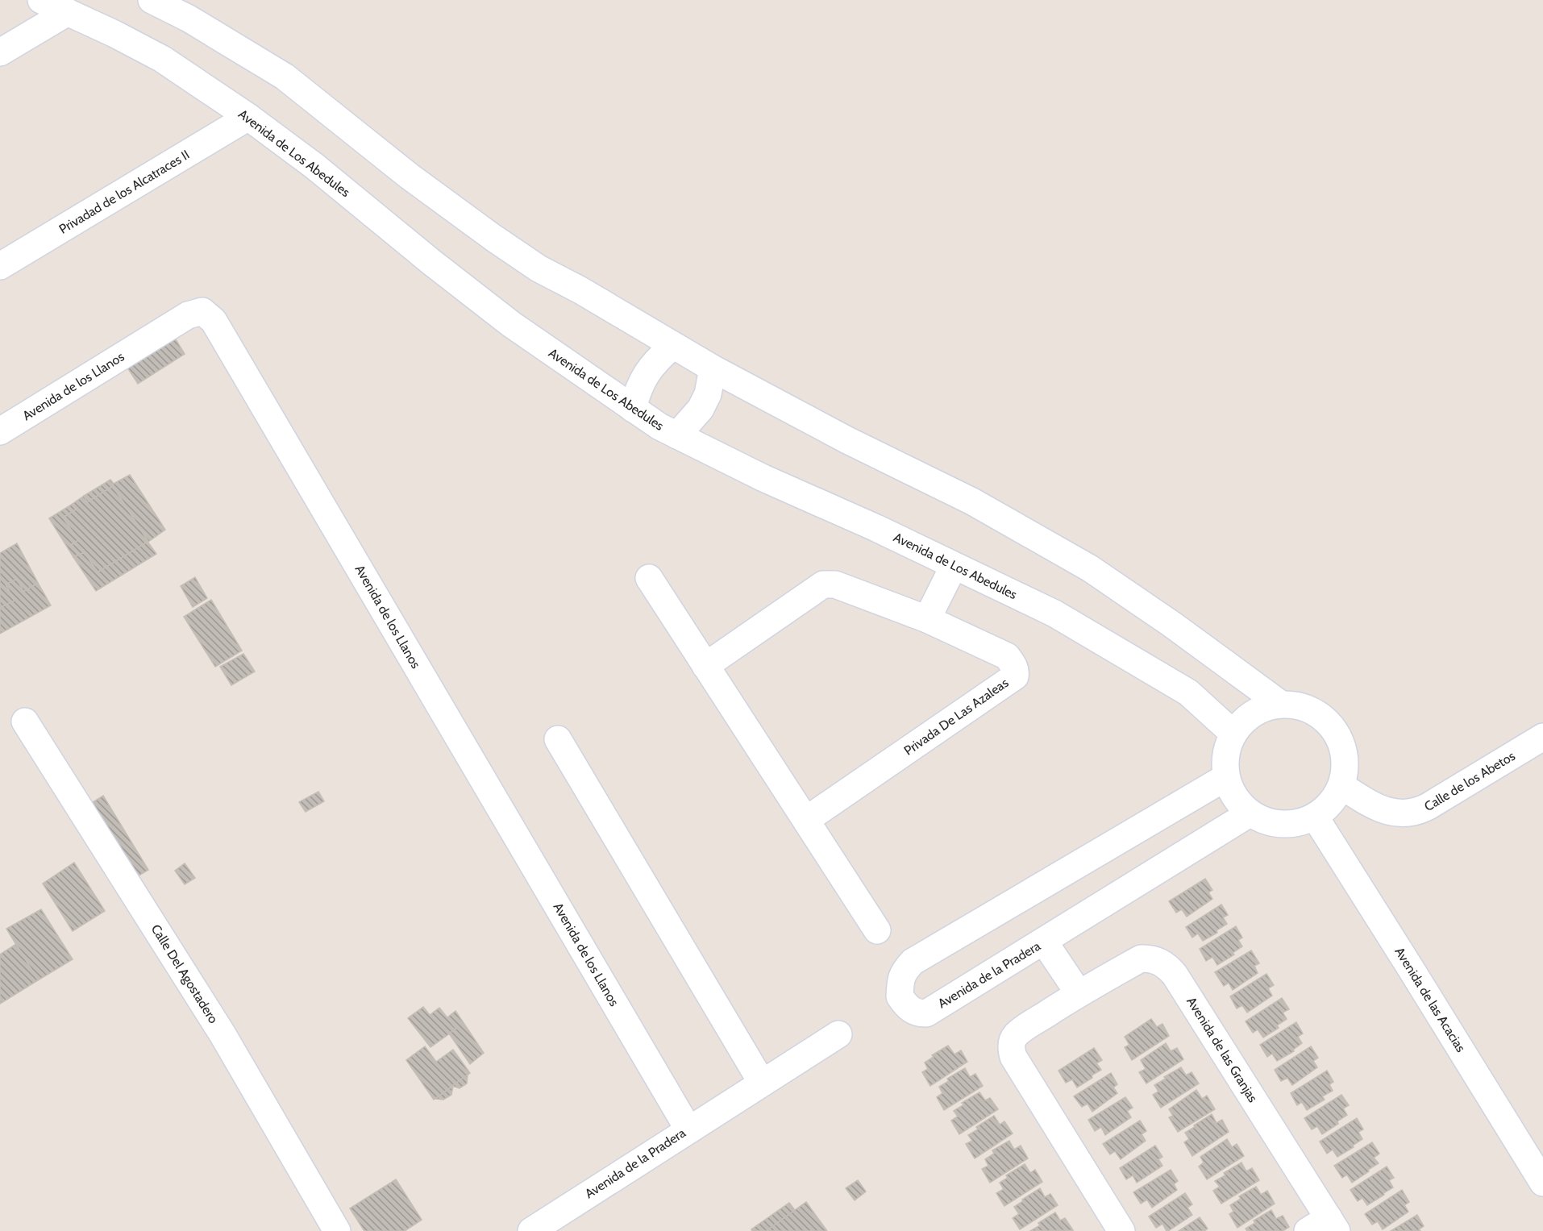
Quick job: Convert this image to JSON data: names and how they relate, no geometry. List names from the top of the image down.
{
  "streets": {
    "street": [
      "Avenida de Los Abedules",
      "Privadad de los Alcatraces II",
      "Avenida de los Llanos",
      "Privada De Las Azaleas",
      "Calle de los Abetos",
      "Calle Del Agostadero",
      "Avenida de la Pradera",
      "Avenida de las Acacias",
      "Avenida de las Granjas"
    ]
  },
  "crossings": [
    ["Avenida de Los Abedules", "Privadad de los Alcatraces II"],
    ["Avenida de Los Abedules", "Calle de los Abetos"],
    ["Avenida de Los Abedules", "Avenida de la Pradera"],
    ["Avenida de Los Abedules", "Avenida de las Acacias"],
    ["Avenida de los Llanos", "Avenida de la Pradera"],
    ["Calle de los Abetos", "Avenida de la Pradera"],
    ["Calle de los Abetos", "Avenida de las Acacias"],
    ["Avenida de la Pradera", "Avenida de las Acacias"]
  ]
}
